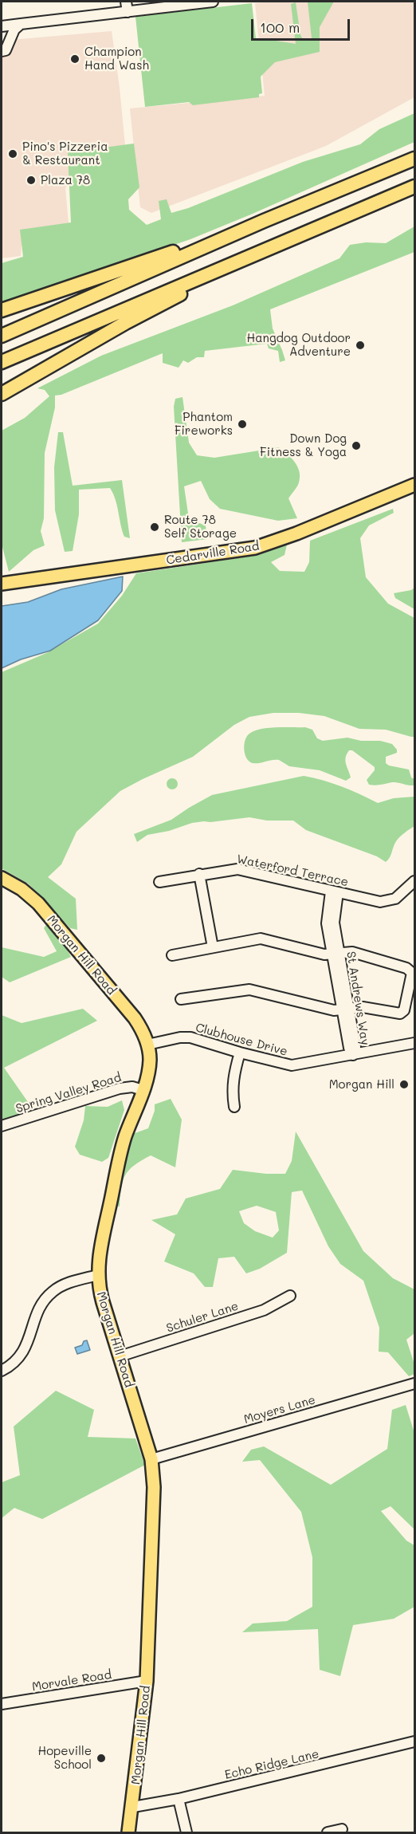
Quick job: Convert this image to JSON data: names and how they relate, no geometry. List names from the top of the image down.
{
  "streets": {
    "main road": ["Cedarville Road", "Morgan Hill Road"],
    "street": [
      "Waterford Terrace",
      "St Andrews Way",
      "Clubhouse Drive",
      "Spring Valley Road",
      "Schuler Lane",
      "Moyers Lane",
      "Morvale Road",
      "Echo Ridge Lane"
    ]
  },
  "crossings": [
    ["Waterford Terrace", "St Andrews Way"],
    ["Morgan Hill Road", "Clubhouse Drive"],
    ["Morgan Hill Road", "Spring Valley Road"],
    ["Morgan Hill Road", "Schuler Lane"],
    ["Morgan Hill Road", "Moyers Lane"],
    ["Morgan Hill Road", "Morvale Road"],
    ["Morgan Hill Road", "Echo Ridge Lane"],
    ["St Andrews Way", "Clubhouse Drive"]
  ],
  "places": [
    "Champion Hand Wash",
    "Pino's Pizzeria & Restaurant",
    "Plaza 78",
    "Hangdog Outdoor Adventure",
    "Phantom Fireworks",
    "Down Dog Fitness & Yoga",
    "Route 78 Self Storage",
    "Morgan Hill",
    "Hopeville School"
  ],
  "scale_bar": "100 m"
}
